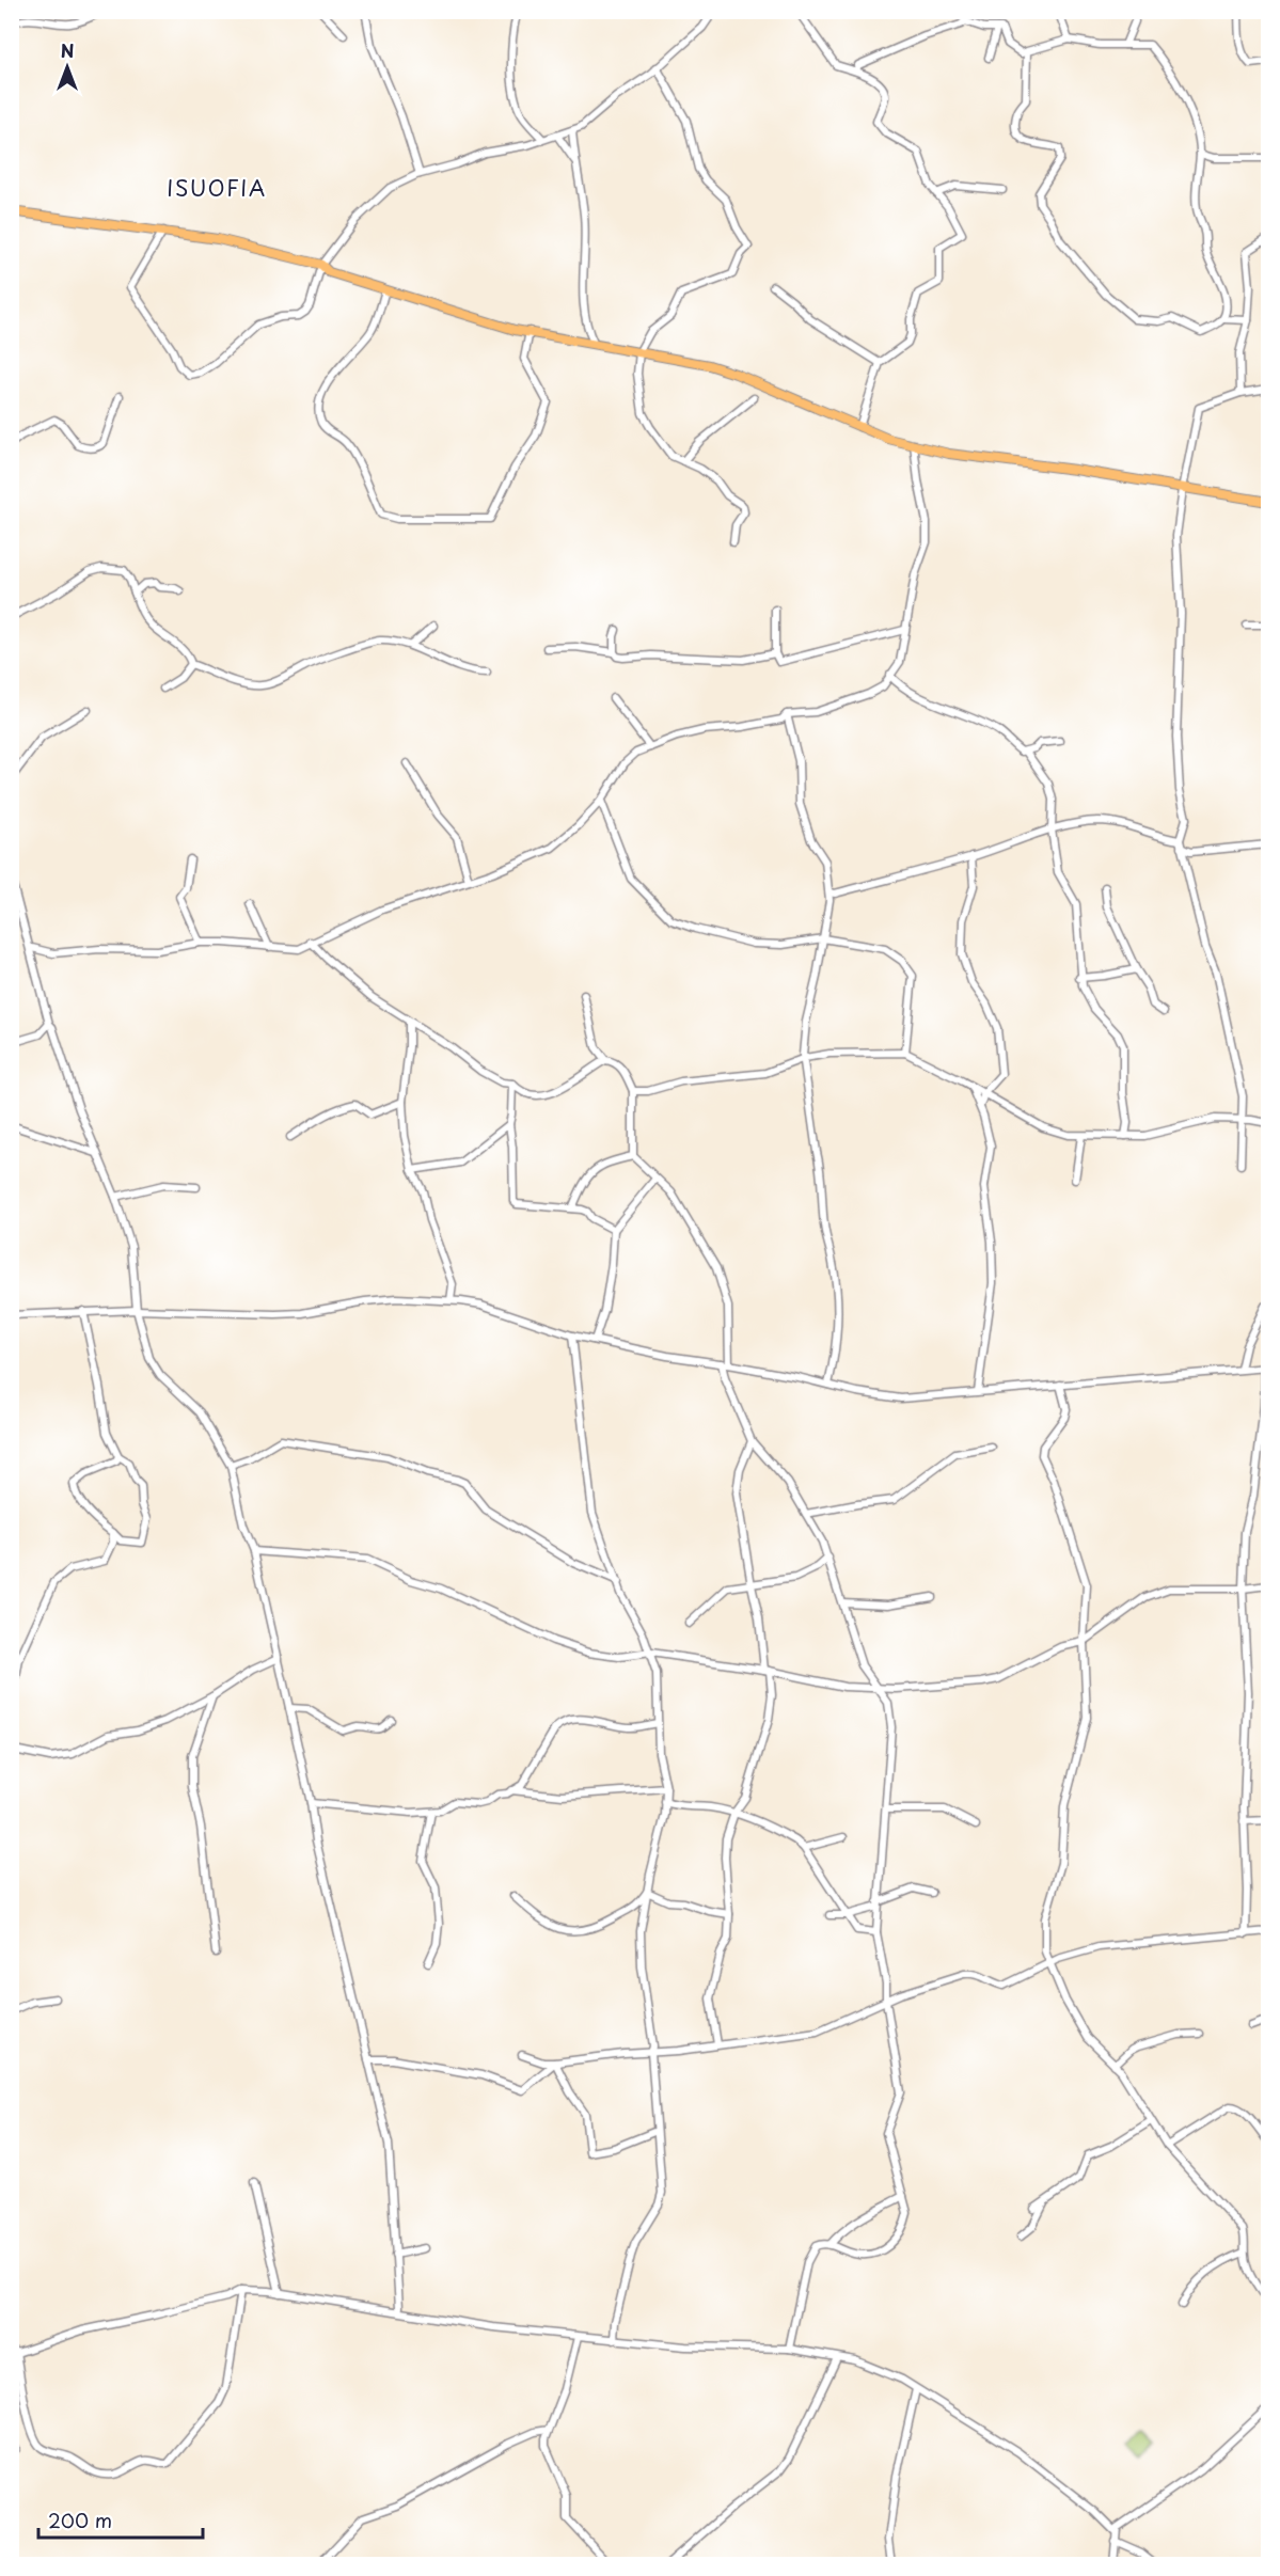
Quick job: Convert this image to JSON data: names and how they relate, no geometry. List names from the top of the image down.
{
  "districts": ["ISUOFIA"],
  "scale_bar": "200 m",
  "north": "top"
}
